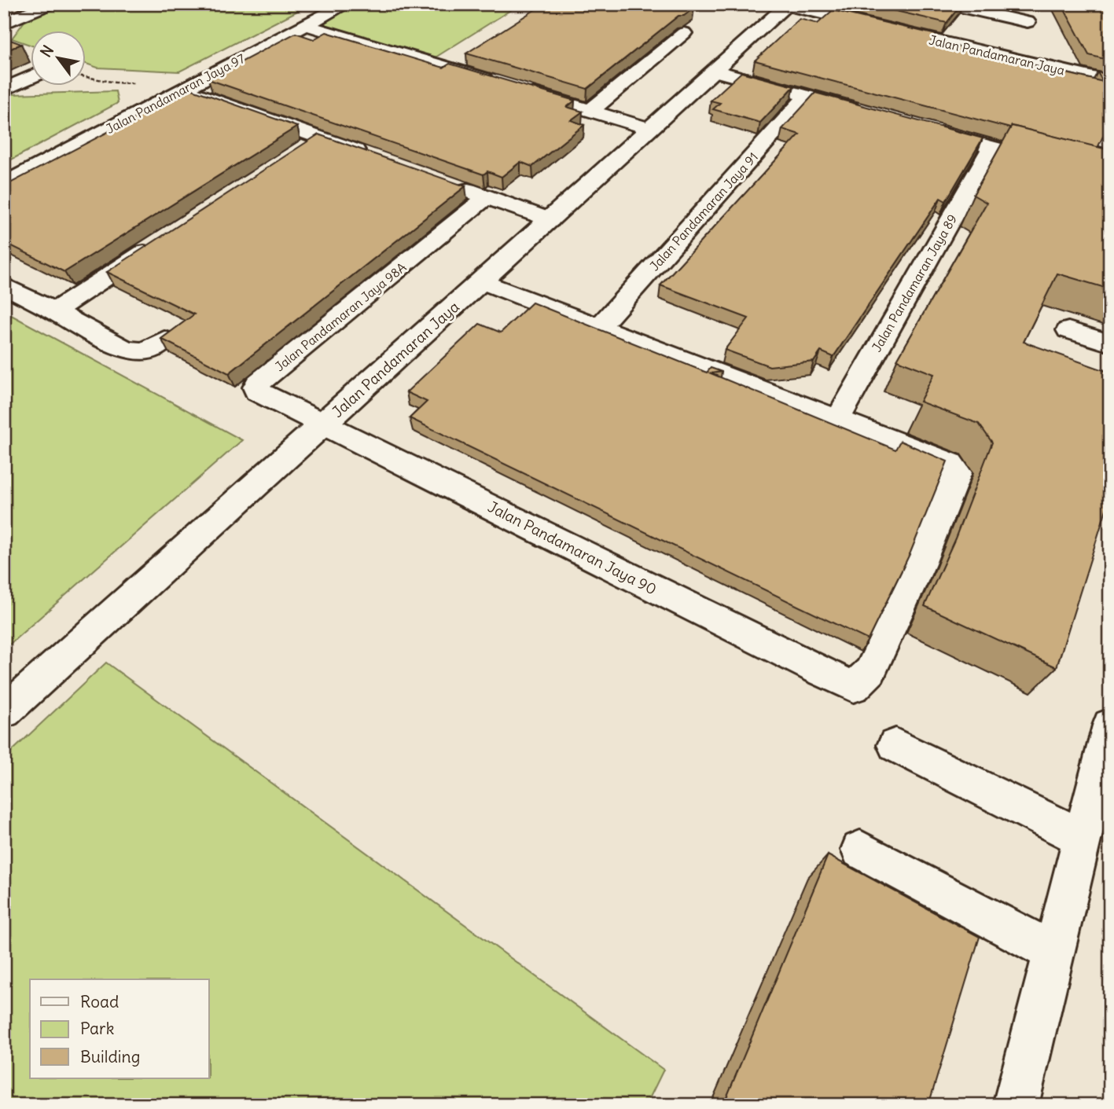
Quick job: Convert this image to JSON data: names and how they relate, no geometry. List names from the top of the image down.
{
  "streets": {
    "street": [
      "Jalan Pandamaran Jaya",
      "Jalan Pandamaran Jaya 97",
      "Jalan Pandamaran Jaya 91",
      "Jalan Pandamaran Jaya 89",
      "Jalan Pandamaran Jaya 98A",
      "Jalan Pandamaran Jaya 90"
    ]
  },
  "crossings": [
    ["Jalan Pandamaran Jaya", "Jalan Pandamaran Jaya 98A"],
    ["Jalan Pandamaran Jaya", "Jalan Pandamaran Jaya 90"],
    ["Jalan Pandamaran Jaya 89", "Jalan Pandamaran Jaya 90"],
    ["Jalan Pandamaran Jaya 98A", "Jalan Pandamaran Jaya 90"]
  ],
  "legend": ["Road", "Park", "Building"],
  "north": "top left"
}
